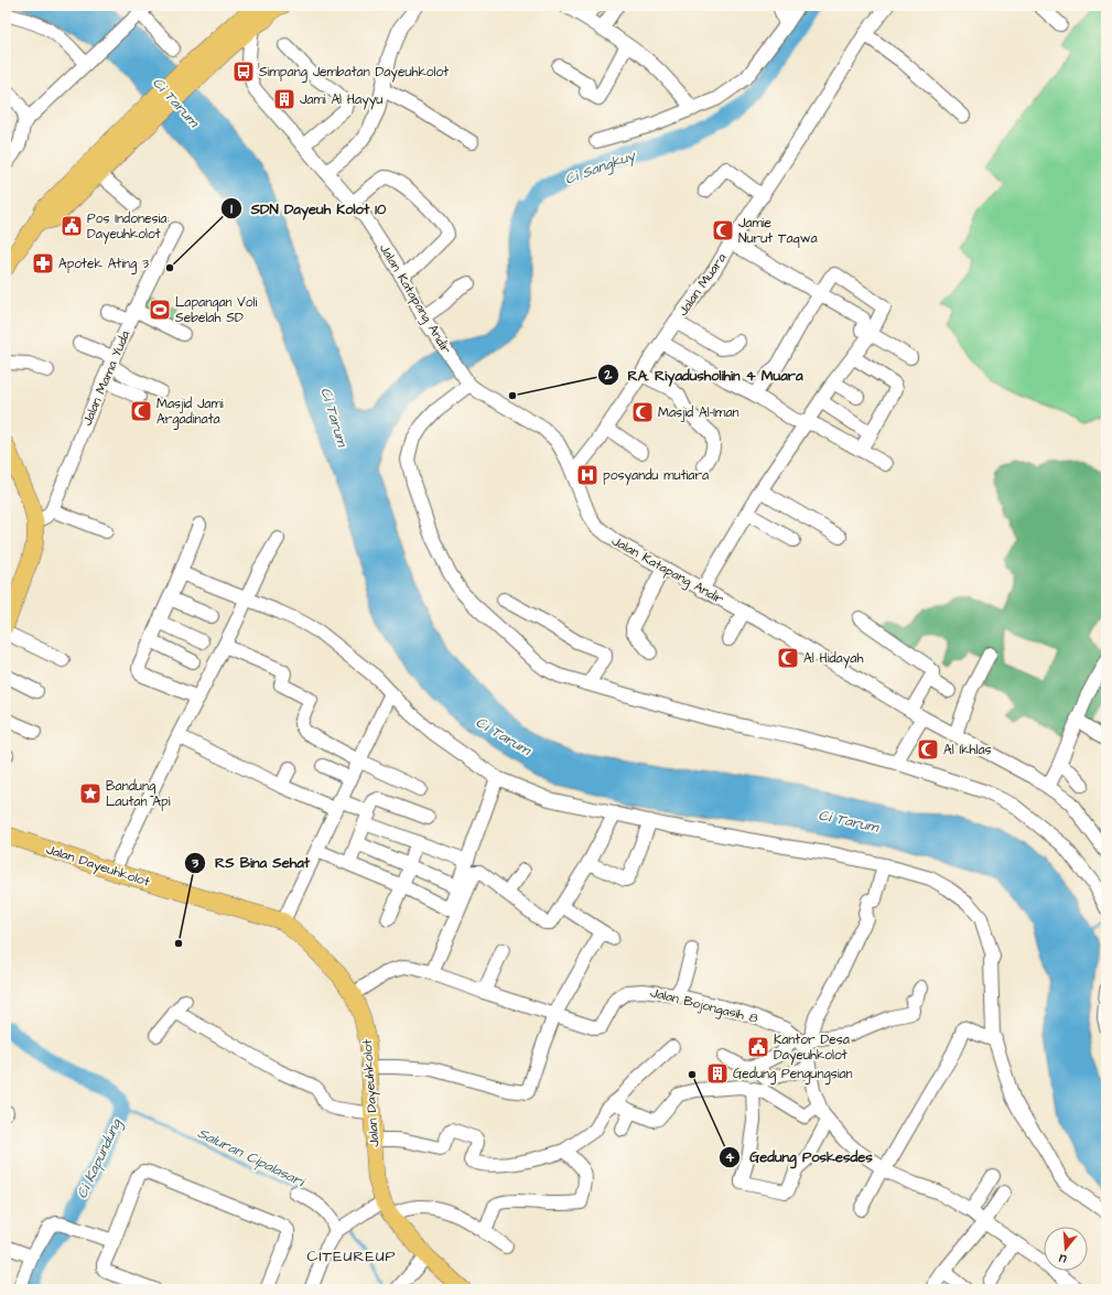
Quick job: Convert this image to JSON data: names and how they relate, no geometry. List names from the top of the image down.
{
  "streets": {
    "main road": ["Jalan Dayeuhkolot"],
    "street": [
      "Jalan Muara",
      "Jalan Katapang Andir",
      "Jalan Mama Yuda",
      "Jalan Bojongasih 8"
    ]
  },
  "crossings": [
    ["Jalan Muara", "Jalan Katapang Andir"],
    ["Jalan Dayeuhkolot", "Jalan Bojongasih 8"]
  ],
  "districts": ["CITEUREUP"],
  "water": [
    "Ci Tarum",
    "Ci Sangkuy",
    "Saluran Cipalasari",
    "Ci Kapundung"
  ],
  "places": {
    "bus stop": ["Simpang Jembatan Dayeuhkolot"],
    "building": ["Jami Al Hayyu", "Gedung Pengungsian"],
    "public building": ["Pos Indonesia: Dayeuhkolot", "Kantor Desa Dayeuhkolot"],
    "mosque": [
      "Jamie Nurut Taqwa",
      "Masjid Jami Argadinata",
      "Masjid Al-Iman",
      "Al Hidayah",
      "Al Ikhlas"
    ],
    "pharmacy": ["Apotek Ating 3"],
    "other": [
      "SDN Dayeuh Kolot 10",
      "RA. Riyadusholihin 4 Muara",
      "RS Bina Sehat",
      "Gedung Poskesdes"
    ],
    "sports": ["Lapangan Voli Sebelah SD"],
    "hospital": ["posyandu mutiara"],
    "place": ["Bandung Lautan Api"]
  },
  "north": "bottom"
}
